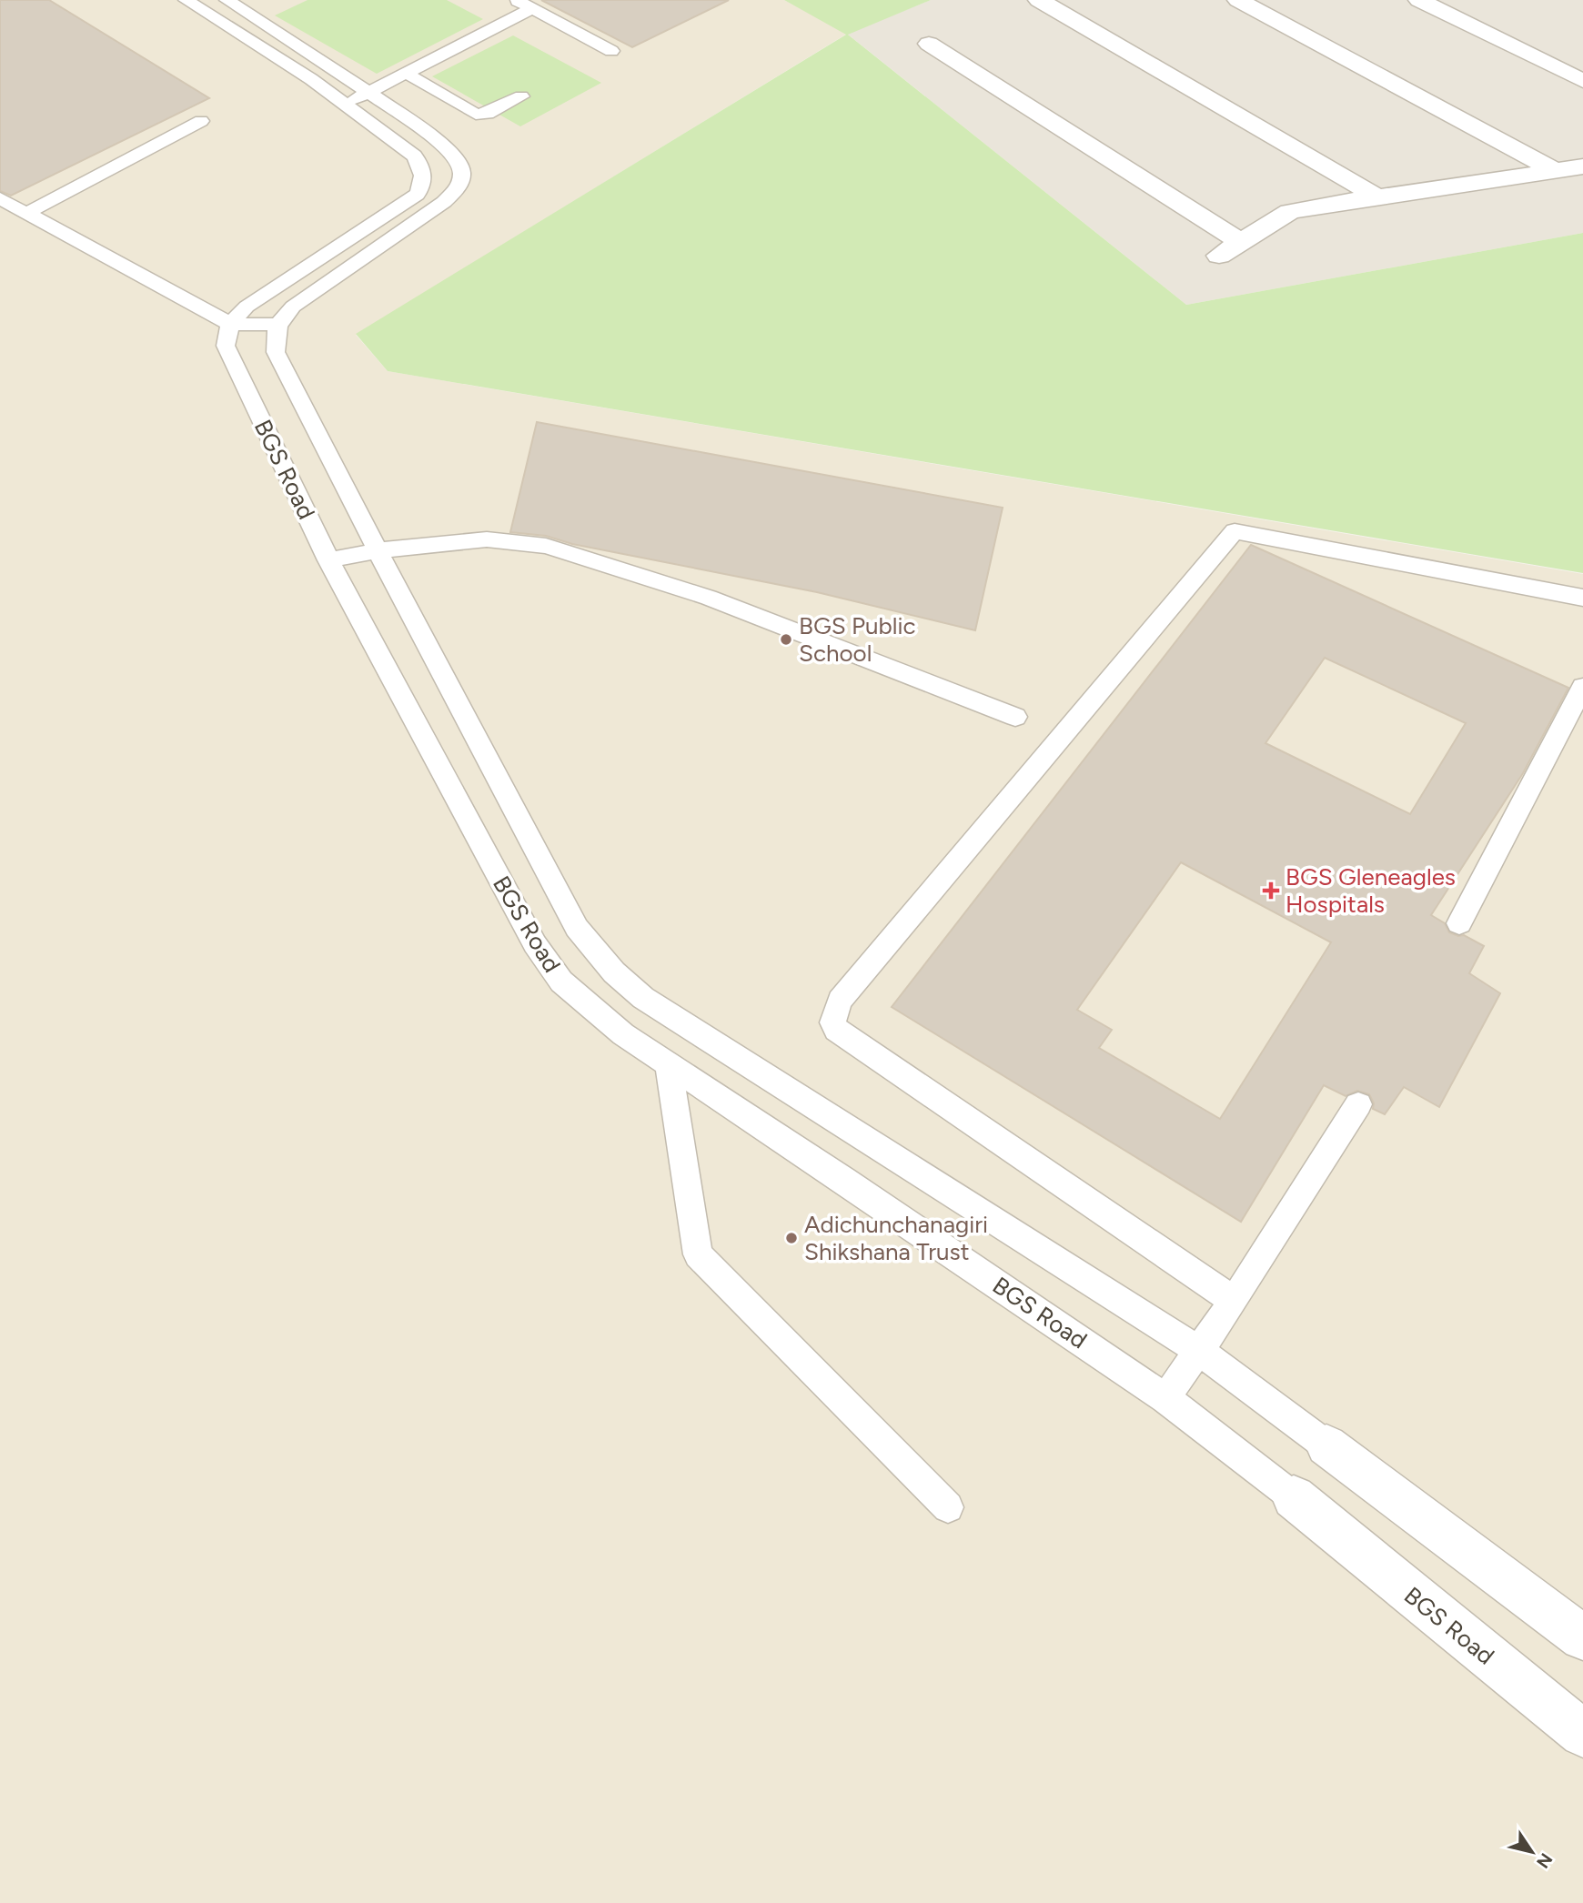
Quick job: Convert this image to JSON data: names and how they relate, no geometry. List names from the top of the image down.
{
  "streets": {
    "street": ["BGS Road"]
  },
  "places": {
    "other": ["BGS Public School", "Adichunchanagiri Shikshana Trust"],
    "health": ["BGS Gleneagles Hospitals"]
  },
  "north": "bottom right"
}
